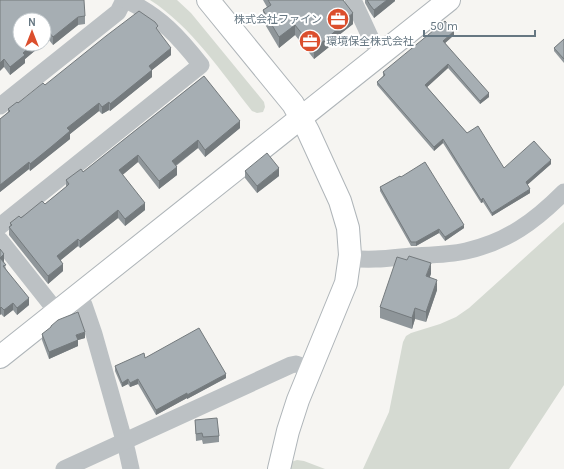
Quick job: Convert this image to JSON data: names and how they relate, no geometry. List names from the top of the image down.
{
  "places": {
    "office": ["株式会社ファイン", "環境保全株式会社"]
  },
  "scale_bar": "50 m",
  "north": "top"
}
